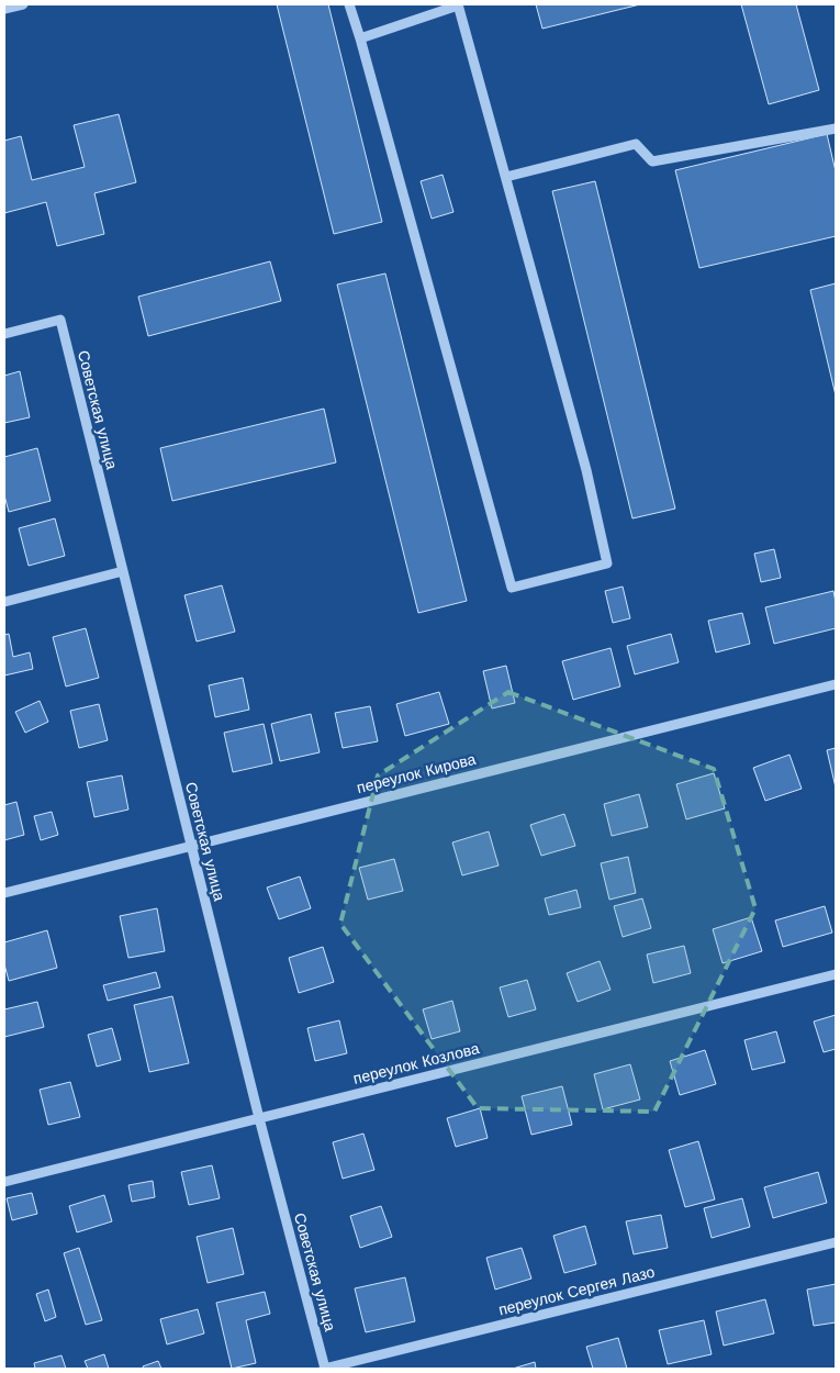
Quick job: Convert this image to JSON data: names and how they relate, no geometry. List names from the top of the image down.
{
  "streets": {
    "street": [
      "Советская улица",
      "переулок Кирова",
      "переулок Козлова",
      "переулок Сергея Лазо"
    ]
  },
  "crossings": [
    ["Советская улица", "переулок Кирова"],
    ["Советская улица", "переулок Козлова"],
    ["Советская улица", "переулок Сергея Лазо"]
  ]
}
